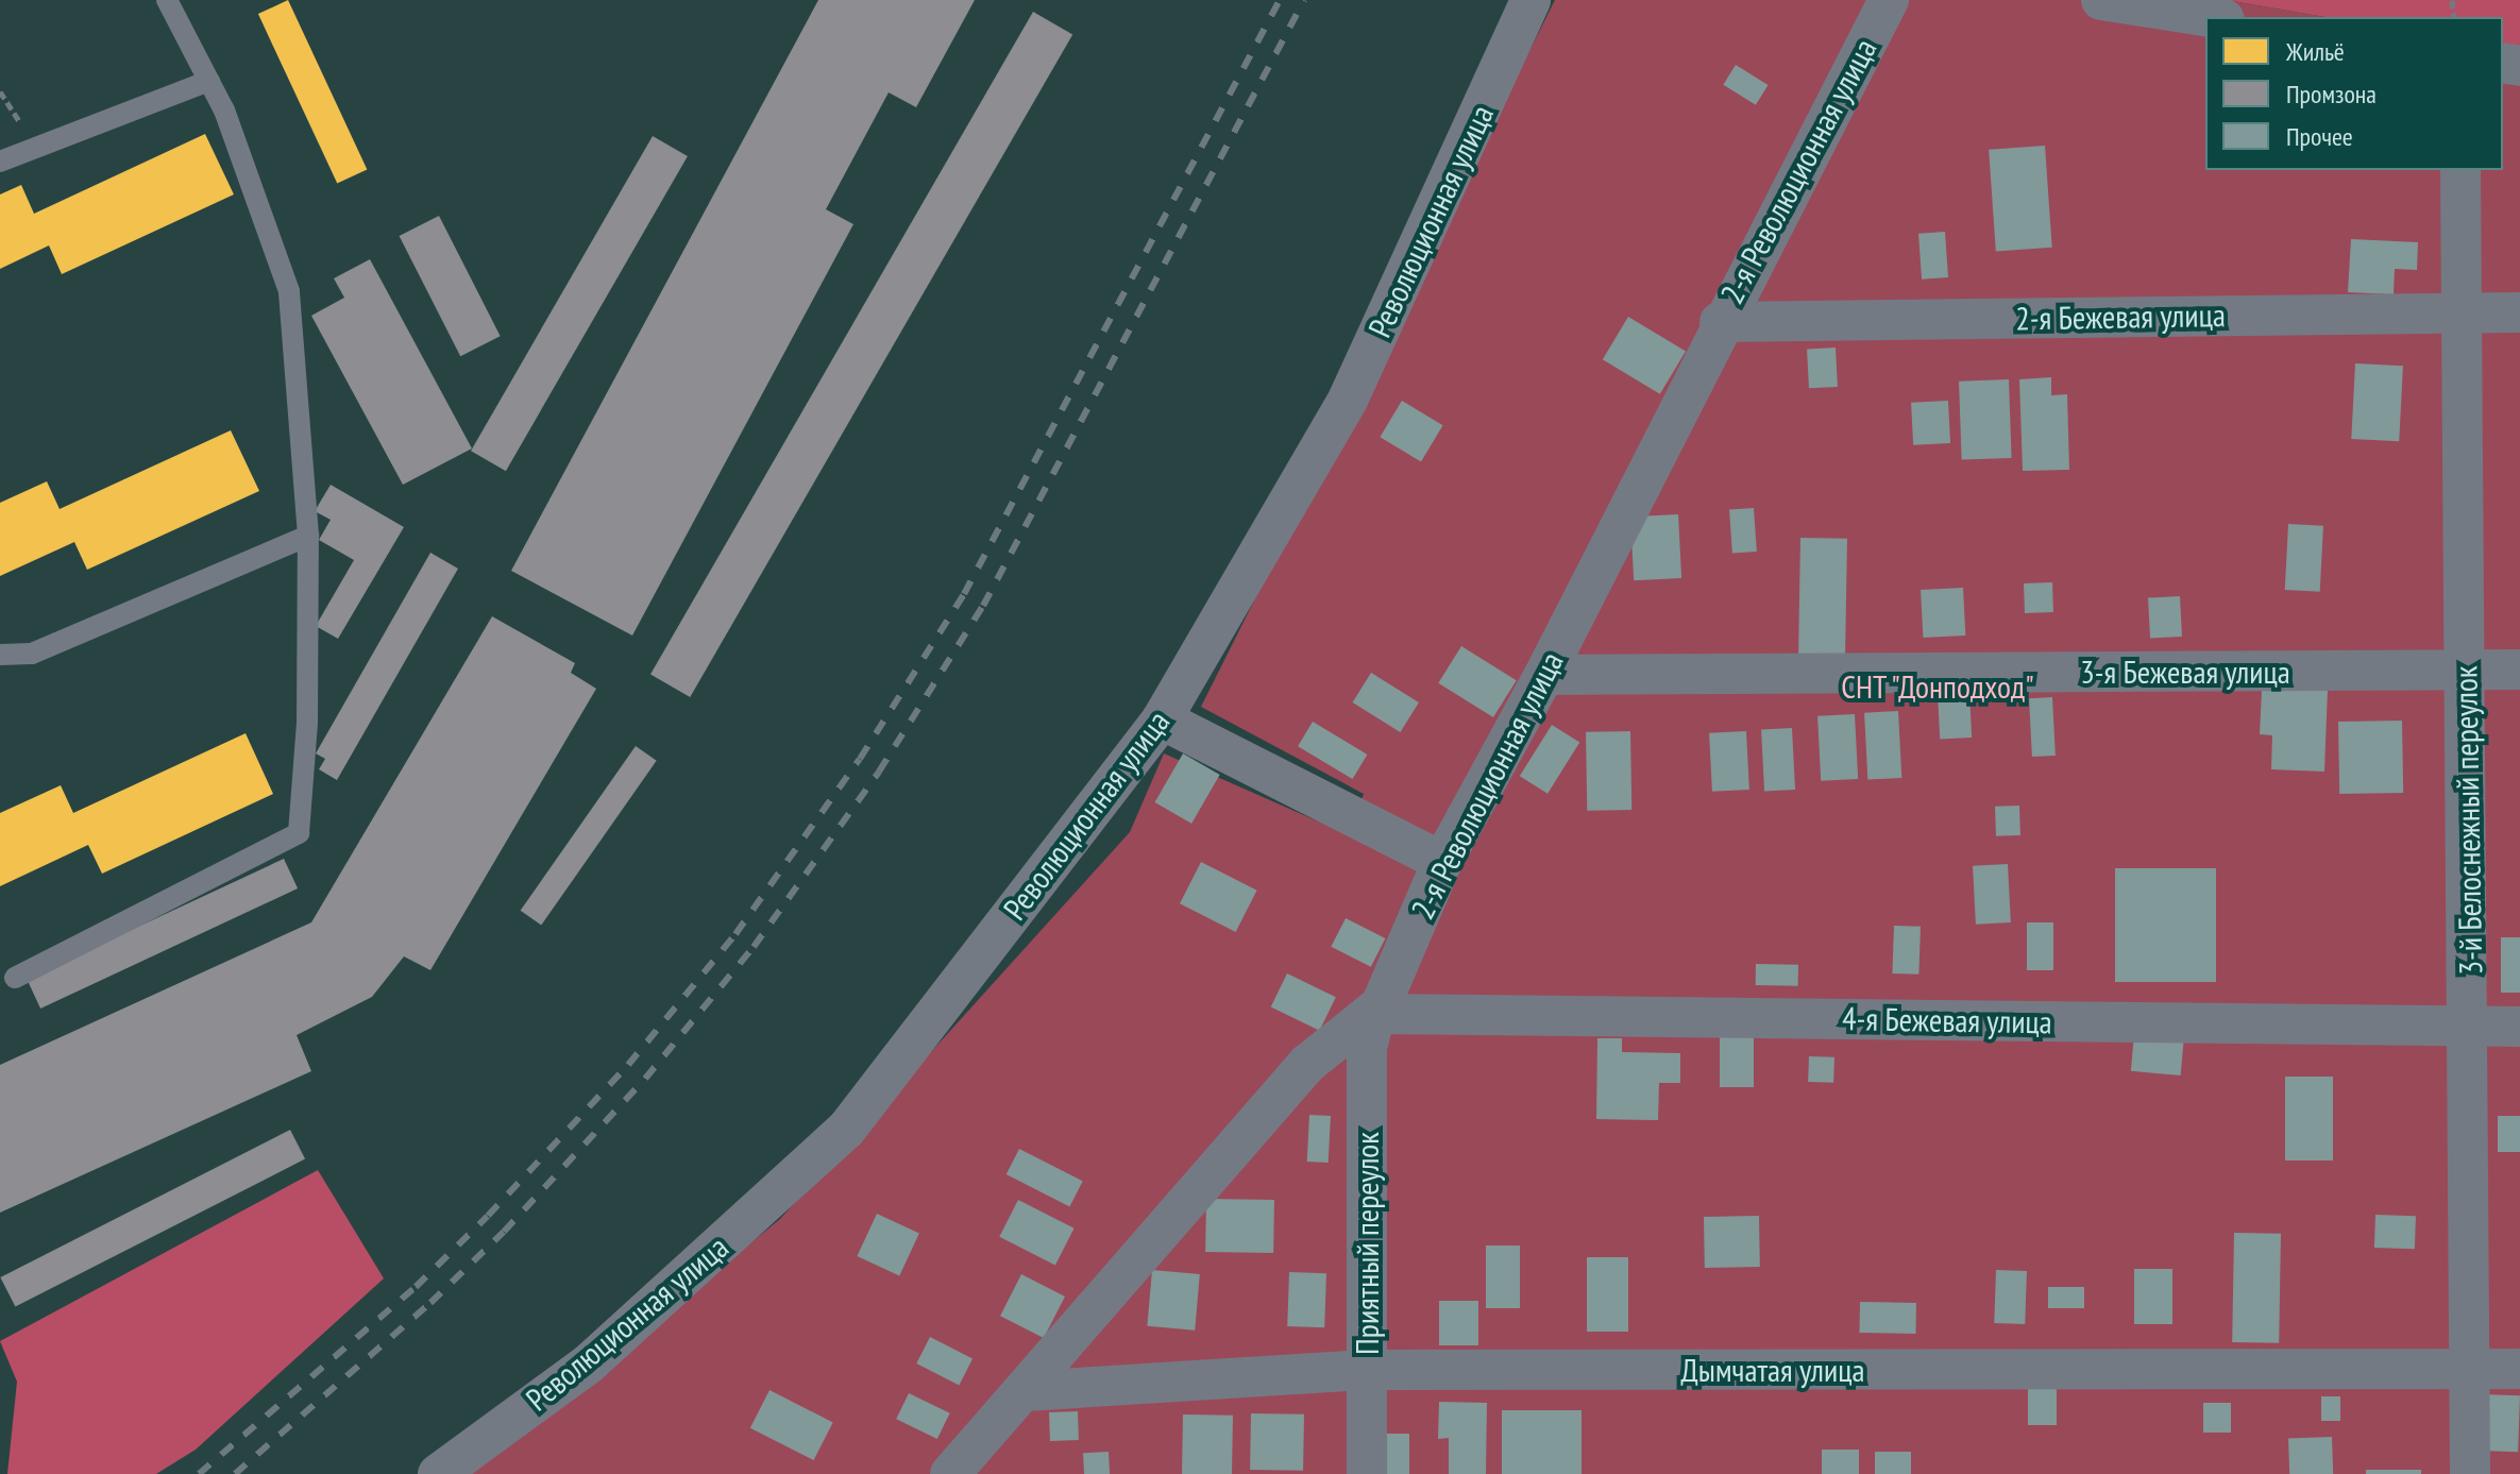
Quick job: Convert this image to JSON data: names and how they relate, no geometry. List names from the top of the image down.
{
  "streets": {
    "street": [
      "2-я Революционная улица",
      "Революционная улица",
      "2-я Бежевая улица",
      "3-я Бежевая улица",
      "3-й Белоснежный переулок",
      "4-я Бежевая улица",
      "Приятный переулок",
      "Дымчатая улица"
    ]
  },
  "crossings": [
    ["2-я Революционная улица", "2-я Бежевая улица"],
    ["2-я Революционная улица", "3-я Бежевая улица"],
    ["2-я Революционная улица", "4-я Бежевая улица"],
    ["2-я Революционная улица", "Приятный переулок"],
    ["2-я Революционная улица", "Дымчатая улица"],
    ["2-я Бежевая улица", "3-й Белоснежный переулок"],
    ["3-я Бежевая улица", "3-й Белоснежный переулок"],
    ["3-й Белоснежный переулок", "4-я Бежевая улица"],
    ["3-й Белоснежный переулок", "Дымчатая улица"],
    ["4-я Бежевая улица", "Приятный переулок"],
    ["Приятный переулок", "Дымчатая улица"]
  ],
  "parks": ["СНТ \"Донподход\""],
  "legend": ["Жильё", "Промзона", "Прочее"]
}
